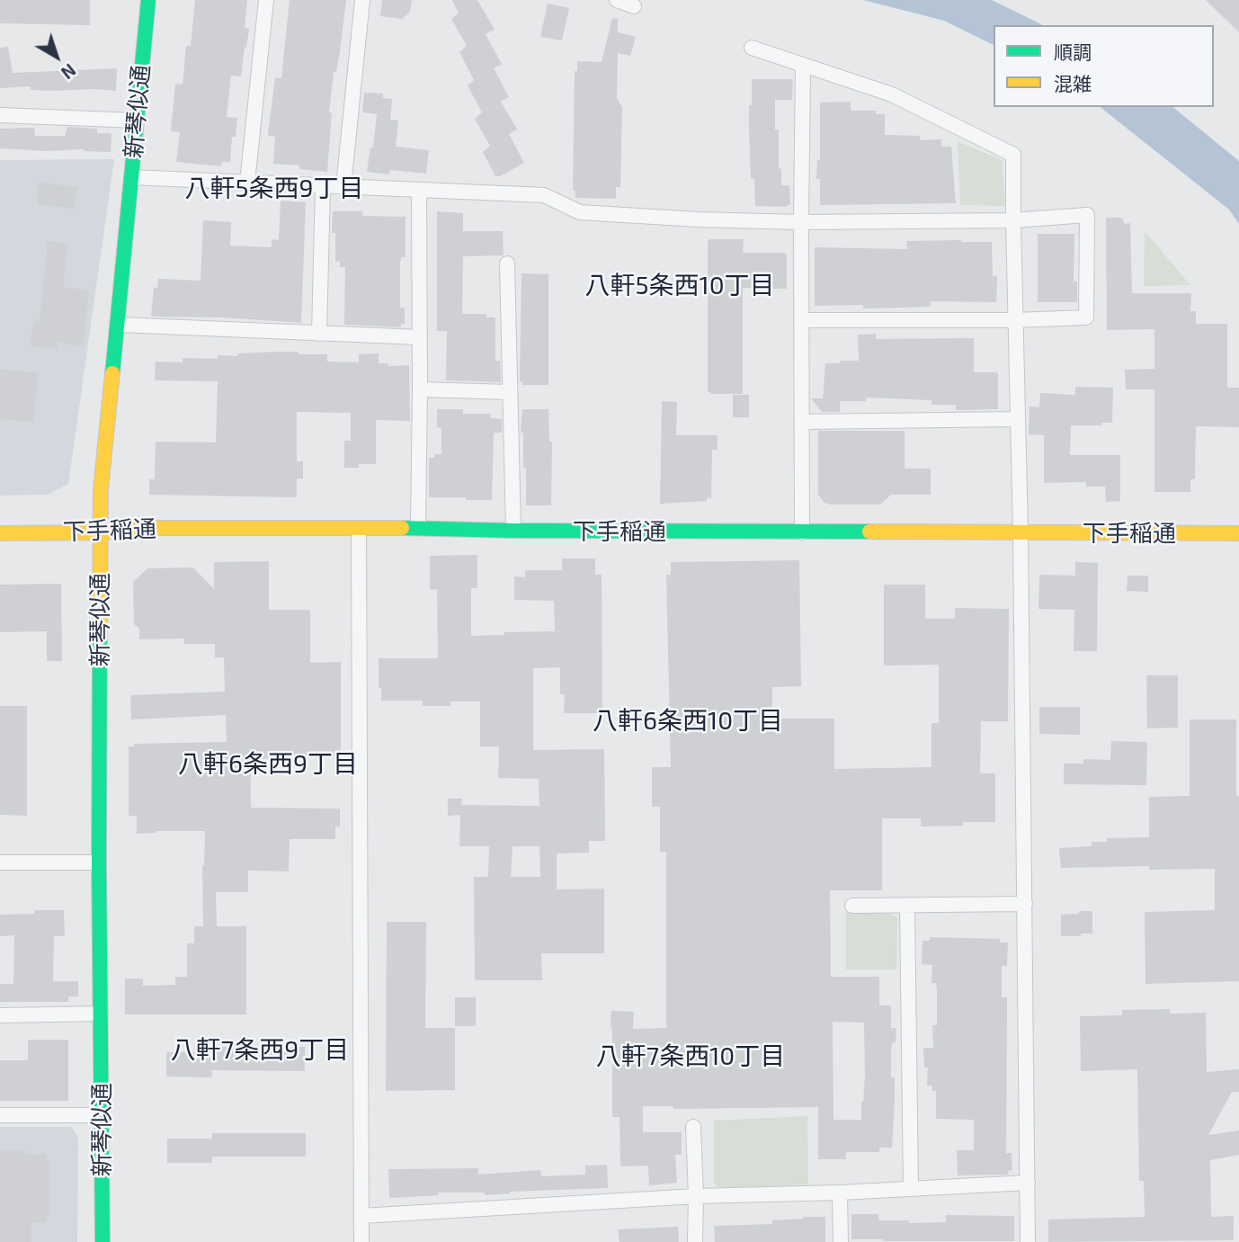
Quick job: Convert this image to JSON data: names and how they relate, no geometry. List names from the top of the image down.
{
  "streets": {
    "street": ["新琴似通", "下手稲通"]
  },
  "crossings": [
    ["新琴似通", "下手稲通"]
  ],
  "districts": [
    "八軒5条西9丁目",
    "八軒5条西10丁目",
    "八軒6条西10丁目",
    "八軒6条西9丁目",
    "八軒7条西9丁目",
    "八軒7条西10丁目"
  ],
  "legend": ["順調", "混雑"],
  "north": "bottom right"
}
